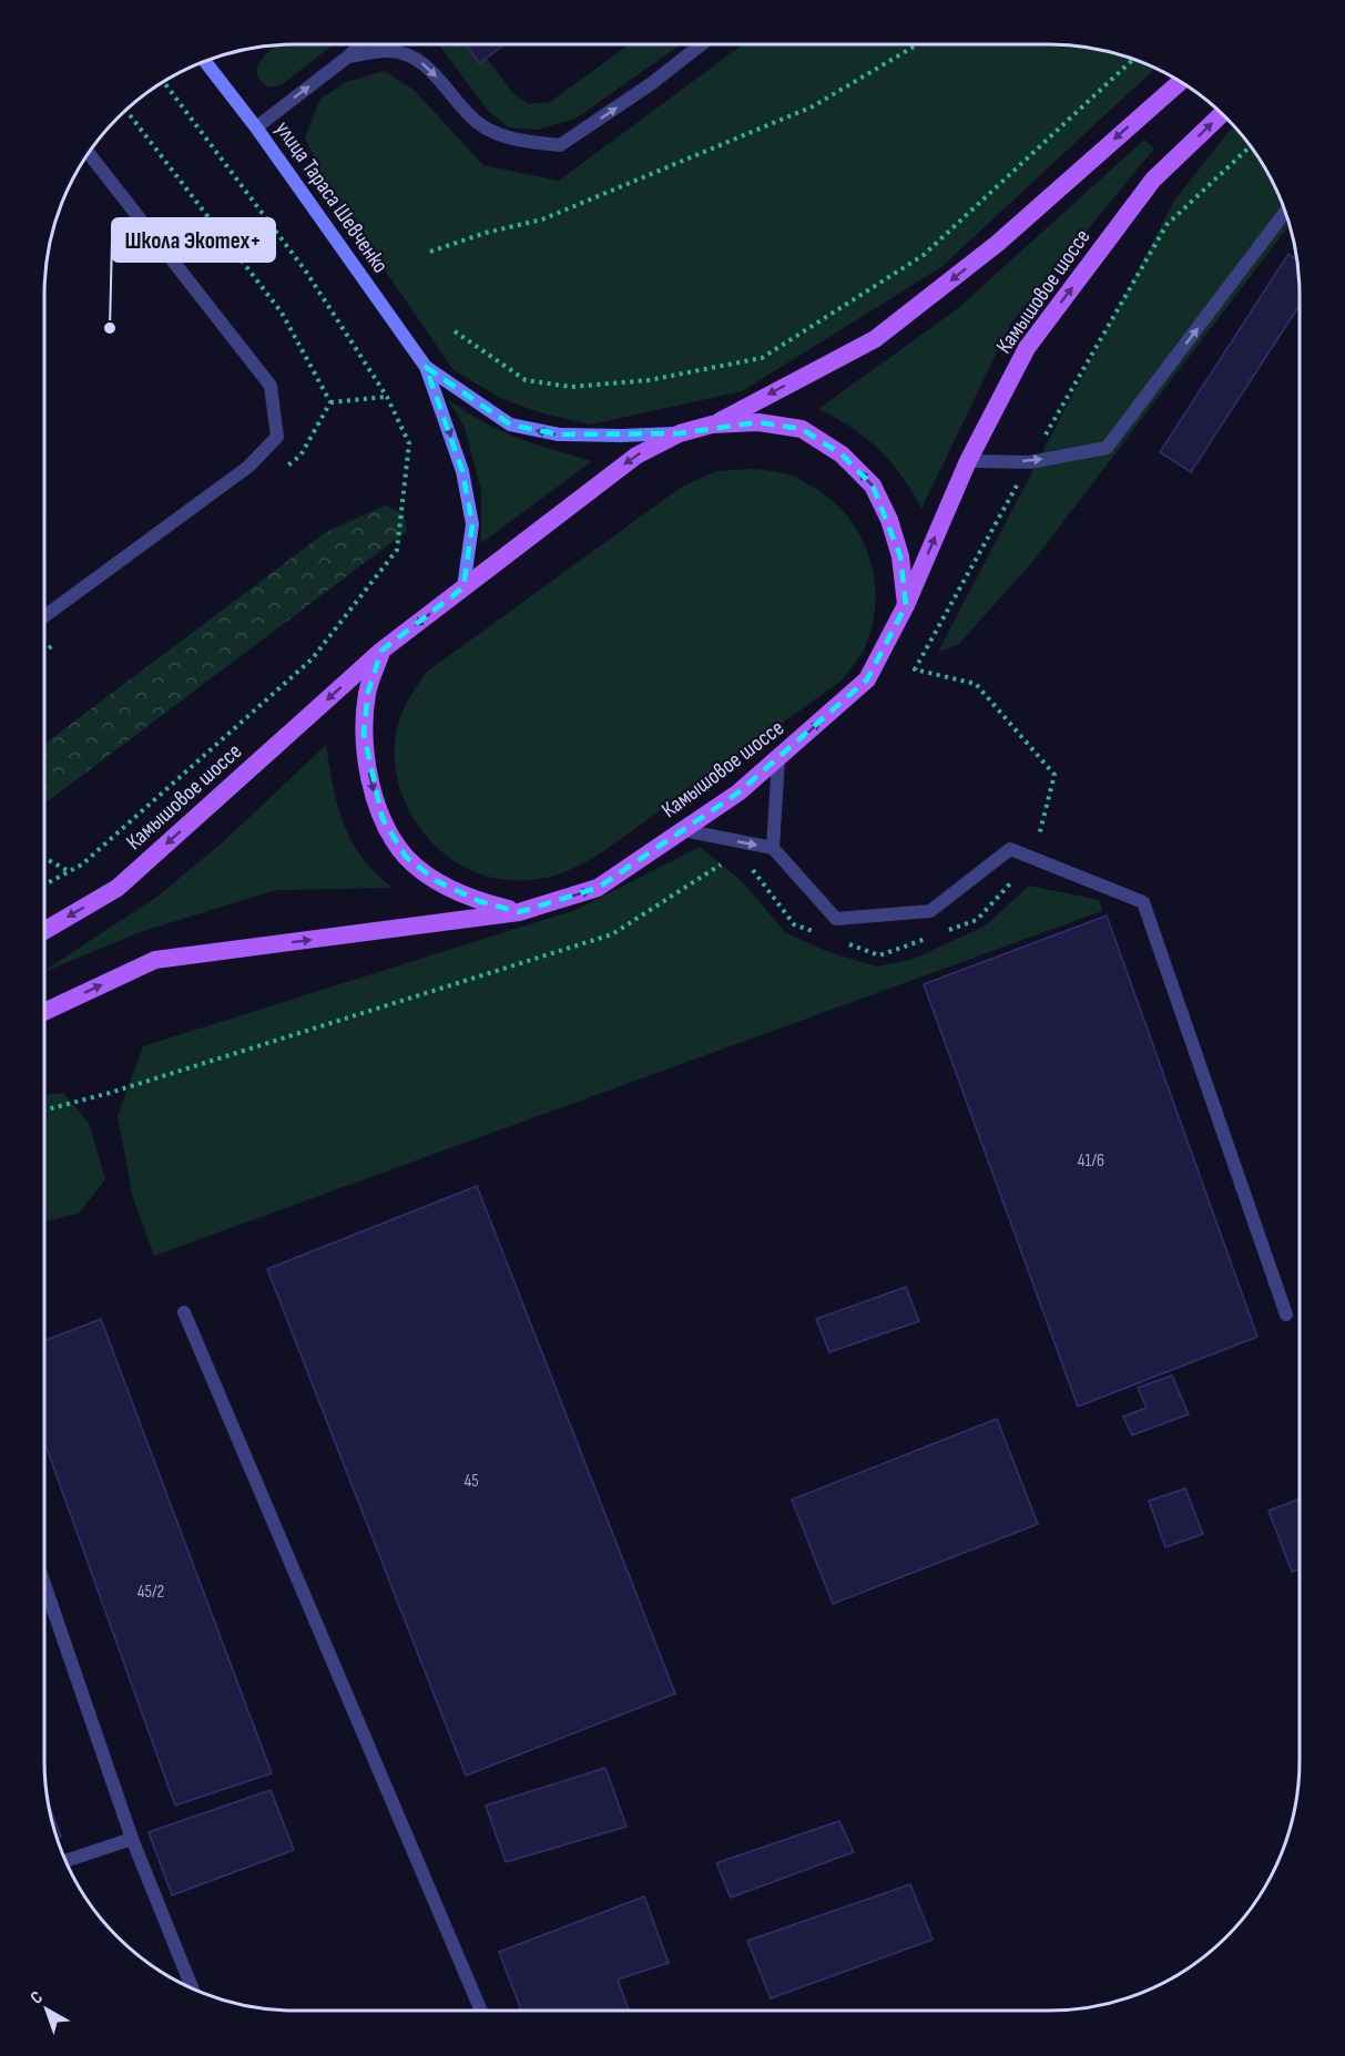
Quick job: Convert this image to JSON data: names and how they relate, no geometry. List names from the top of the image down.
{
  "streets": {
    "main road": ["улица Тараса Шевченко", "Камышовое шоссе"]
  },
  "crossings": [
    ["улица Тараса Шевченко", "Камышовое шоссе"]
  ],
  "places": ["Школа Экотех+"],
  "house_numbers": ["41/6", "45", "45/2"],
  "north": "top left"
}
